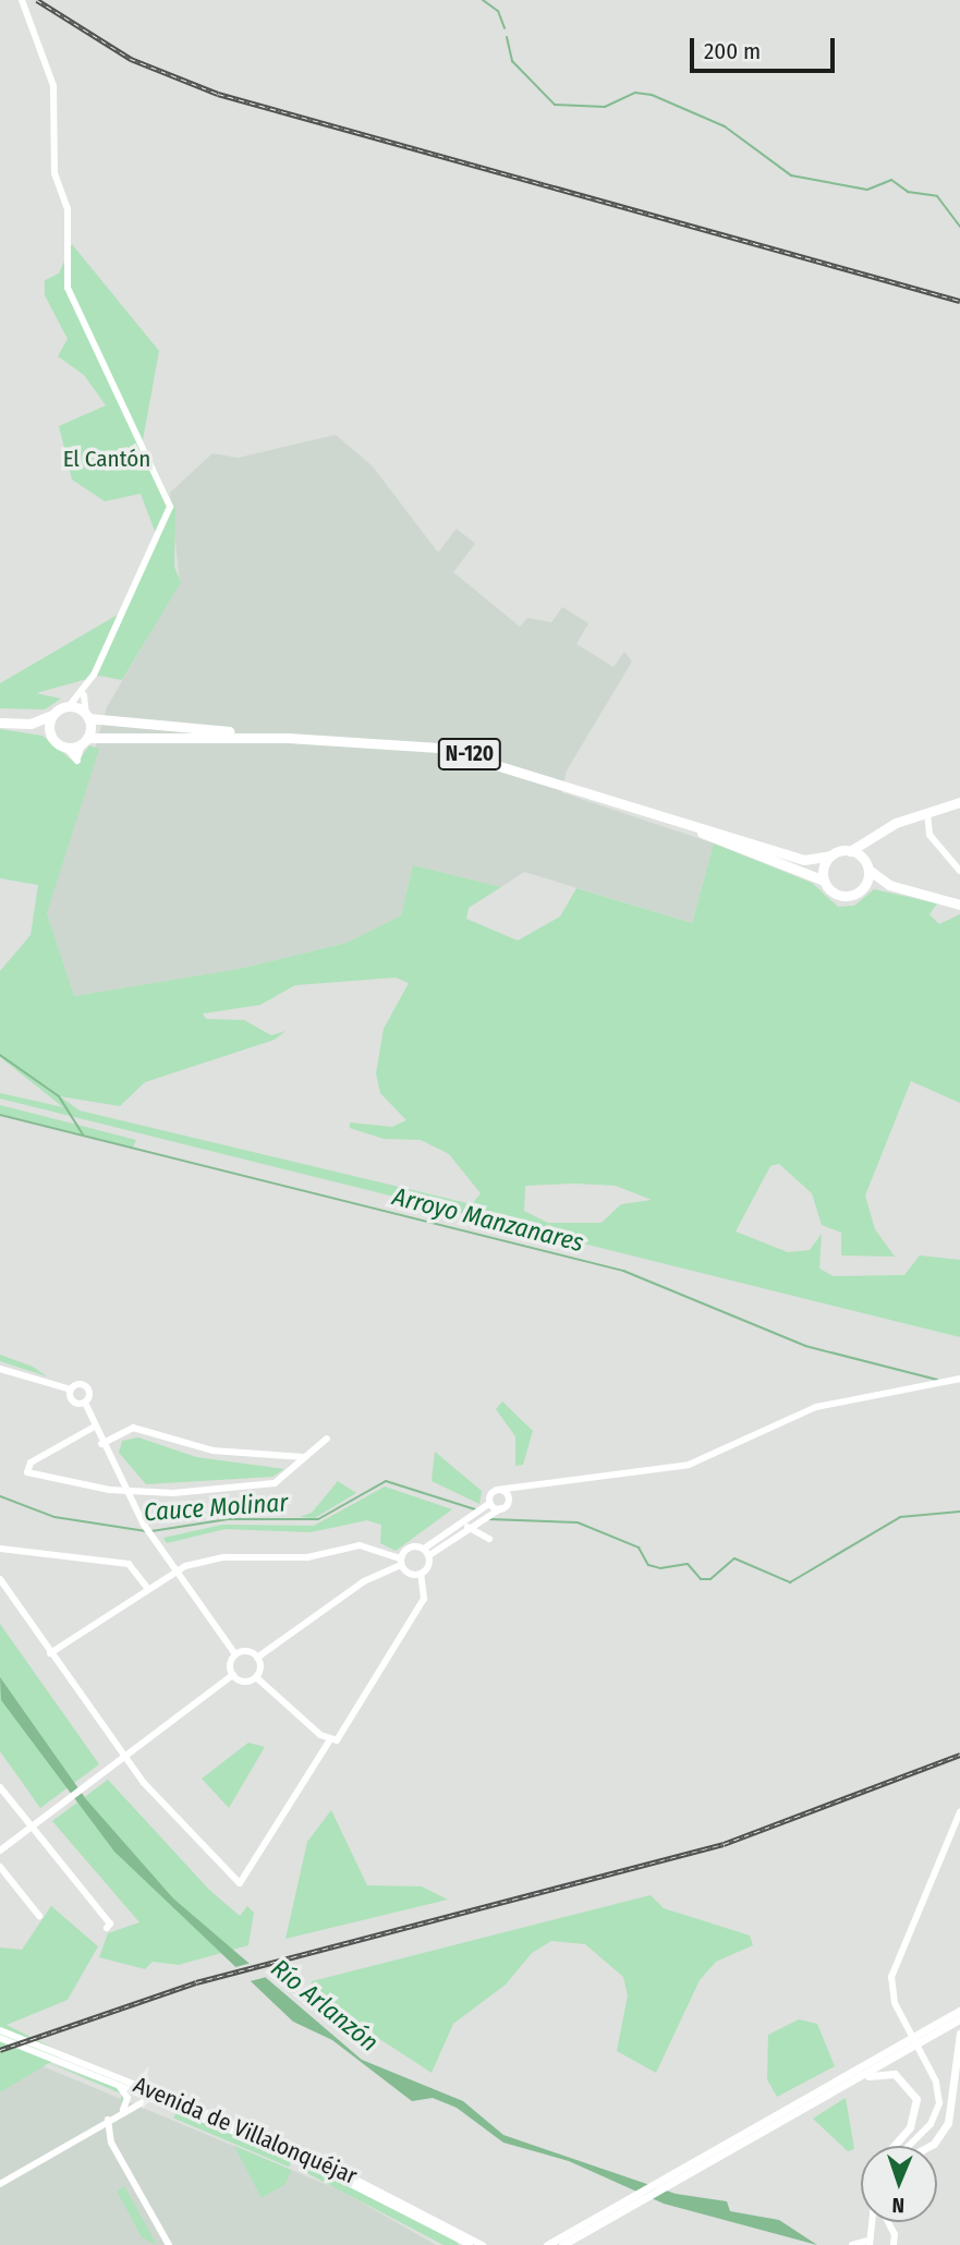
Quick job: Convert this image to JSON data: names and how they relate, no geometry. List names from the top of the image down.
{
  "streets": {
    "highway": ["N-120"],
    "street": ["Avenida de Villalonquéjar"]
  },
  "water": ["Arroyo Manzanares", "Cauce Molinar", "Río Arlanzón"],
  "parks": ["El Cantón"],
  "scale_bar": "200 m",
  "north": "bottom"
}
